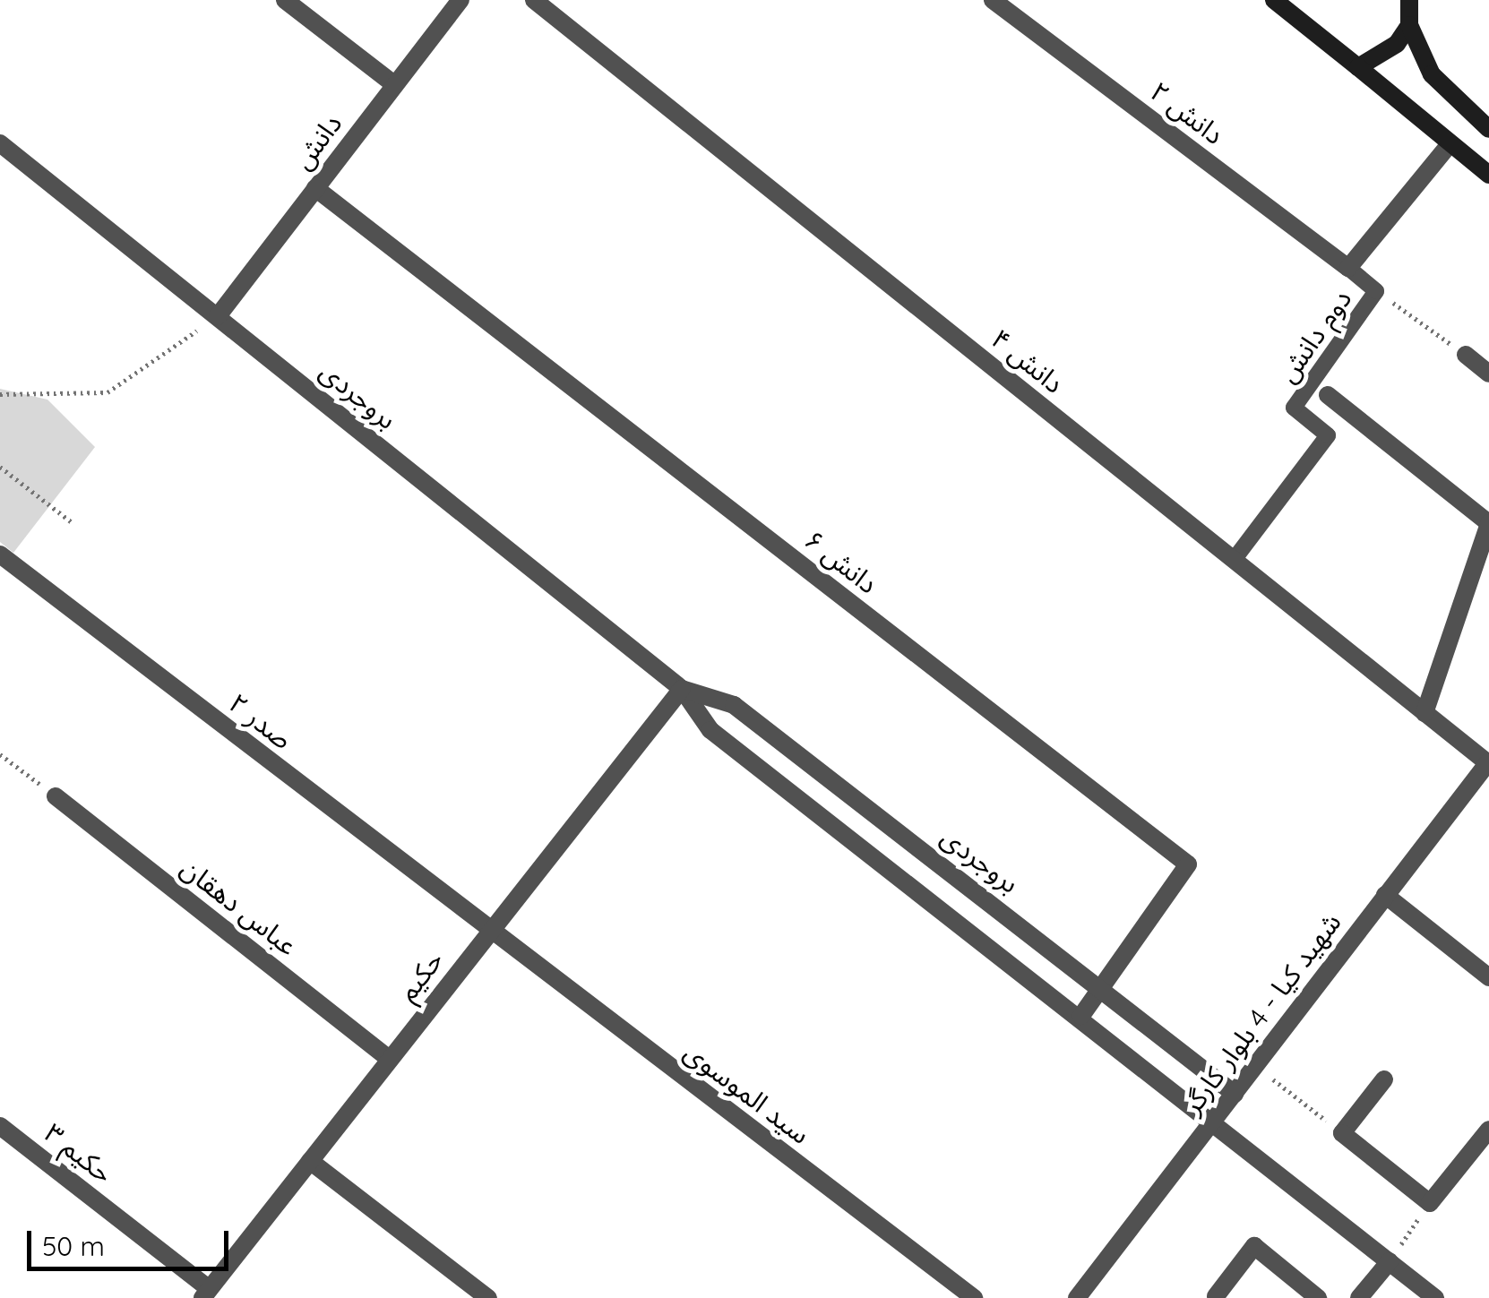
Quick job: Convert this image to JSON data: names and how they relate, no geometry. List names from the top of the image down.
{
  "streets": {
    "street": [
      "دانش ۲",
      "دانش",
      "دانش ۴",
      "بروجردی",
      "دانش ۶",
      "صدر ۲",
      "عباس دهقان",
      "حکیم",
      "شهید کیا - 4 بلوار کارگر",
      "سید الموسوی",
      "حکیم ۳"
    ],
    "lane": ["دوم دانش"]
  },
  "crossings": [
    ["دانش ۲", "دوم دانش"],
    ["دانش", "بروجردی"],
    ["دانش", "دانش ۶"],
    ["دوم دانش", "دانش ۴"],
    ["دانش ۴", "شهید کیا - 4 بلوار کارگر"],
    ["بروجردی", "دانش ۶"],
    ["بروجردی", "حکیم"],
    ["بروجردی", "شهید کیا - 4 بلوار کارگر"],
    ["صدر ۲", "حکیم"],
    ["صدر ۲", "سید الموسوی"],
    ["عباس دهقان", "حکیم"],
    ["حکیم", "سید الموسوی"],
    ["حکیم", "حکیم ۳"]
  ],
  "scale_bar": "50 m"
}
